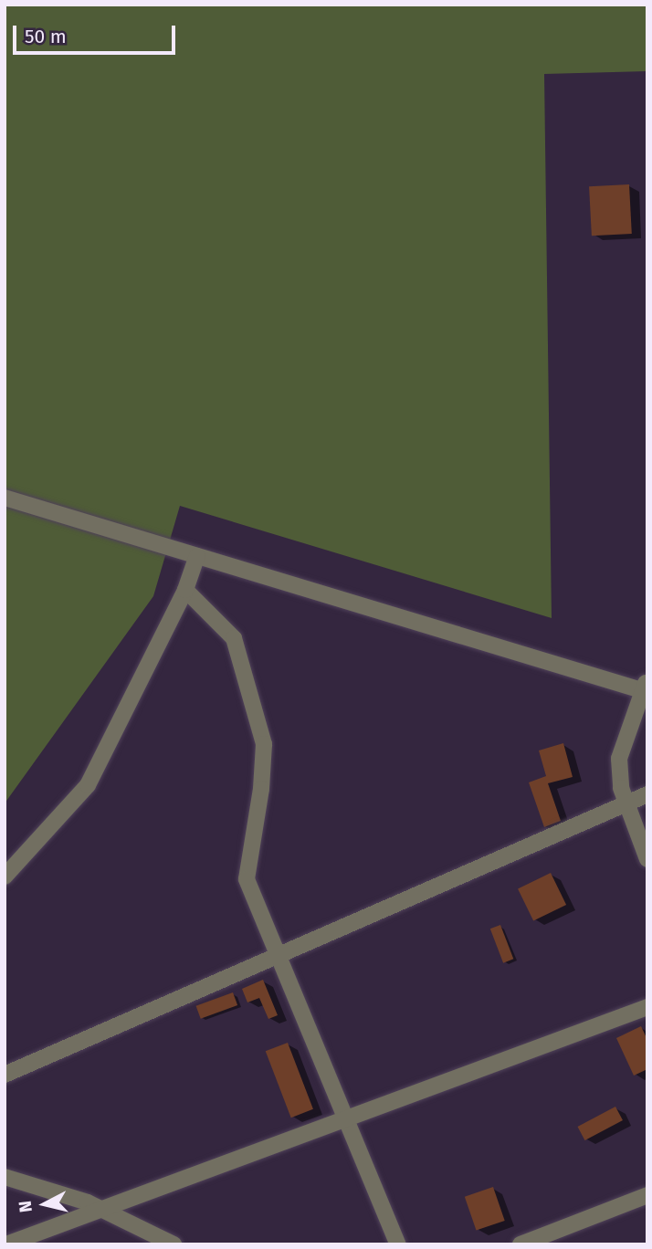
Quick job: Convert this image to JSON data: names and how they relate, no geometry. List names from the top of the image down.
{
  "scale_bar": "50 m",
  "north": "left"
}
